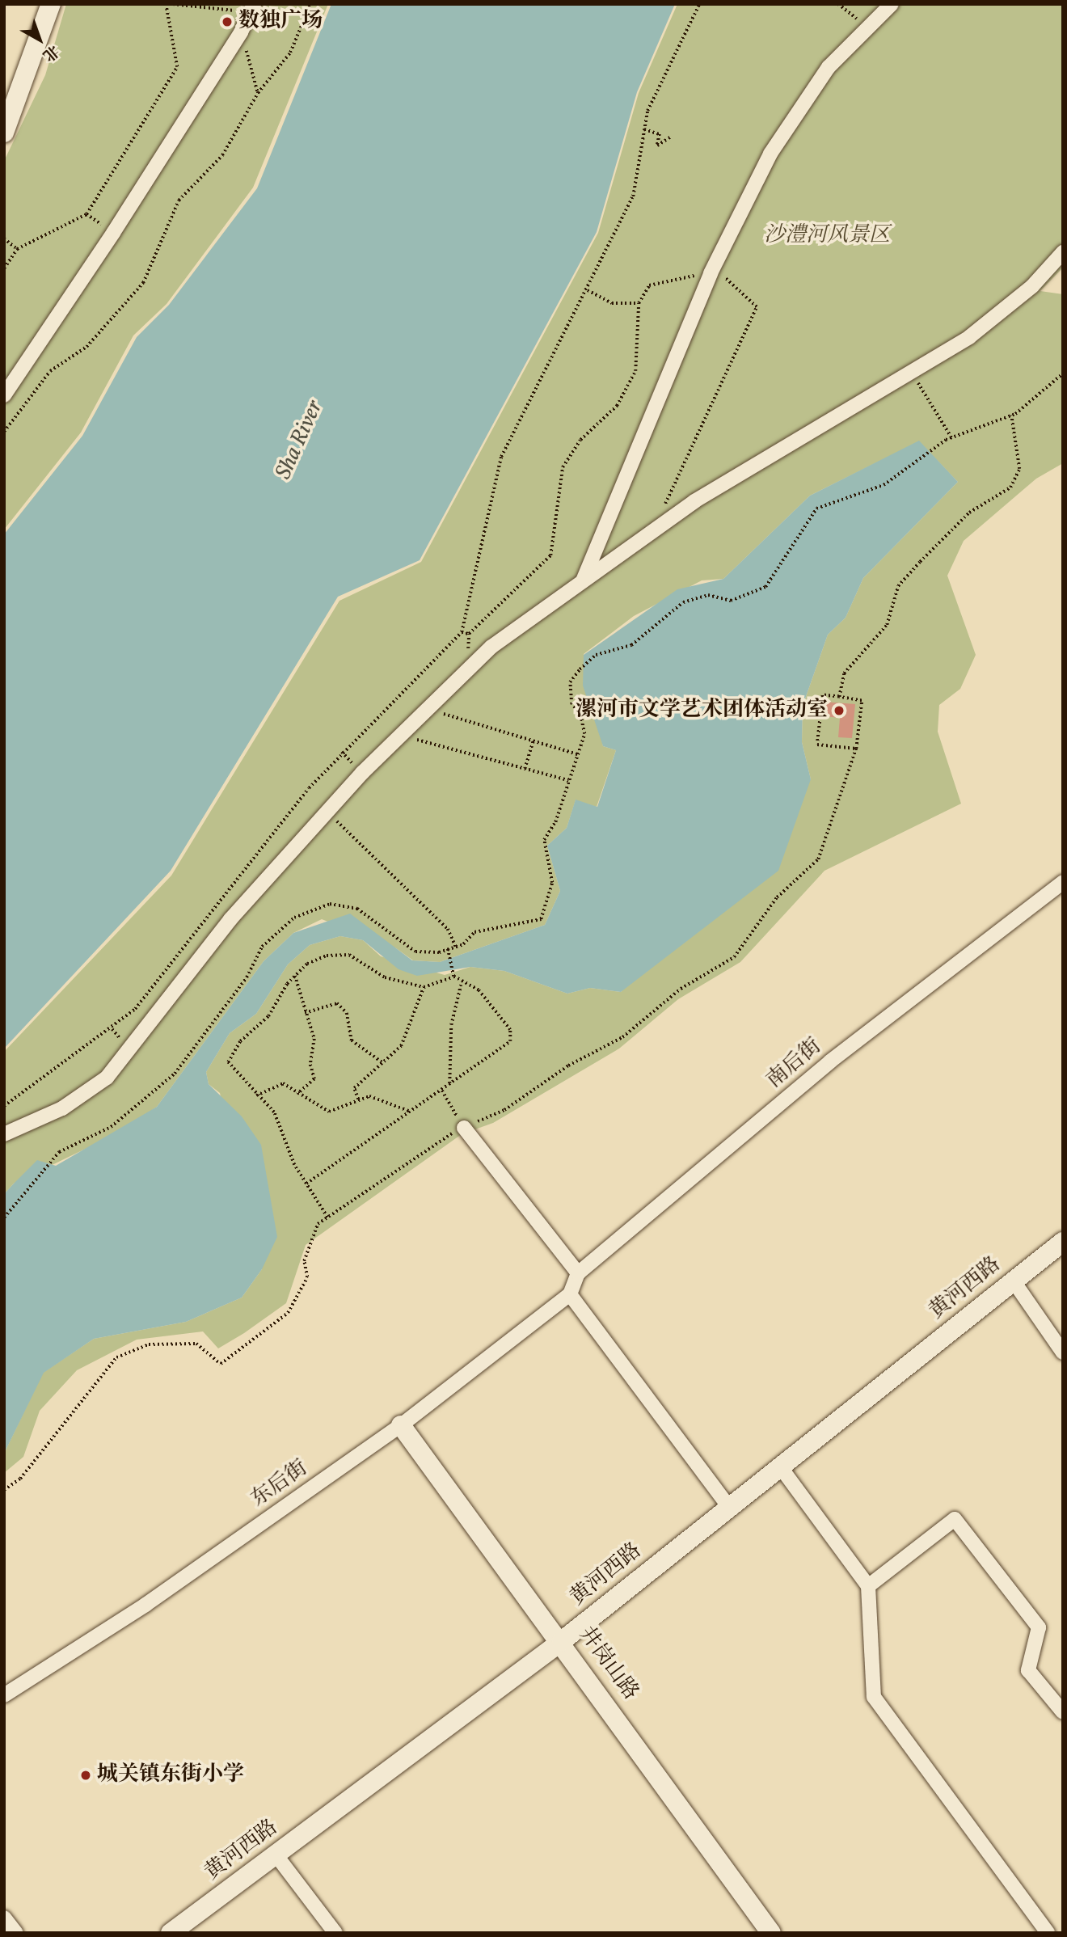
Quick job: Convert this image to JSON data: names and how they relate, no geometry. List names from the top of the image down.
{
  "streets": {
    "street": [
      "南后街",
      "黄河西路",
      "东后街",
      "井岗山路"
    ]
  },
  "crossings": [
    ["南后街", "东后街"],
    ["黄河西路", "井岗山路"],
    ["东后街", "井岗山路"]
  ],
  "water": ["Sha River"],
  "parks": ["沙澧河风景区"],
  "places": ["数独广场", "漯河市文学艺术团体活动室", "城关镇东街小学"],
  "north": "bottom right"
}
